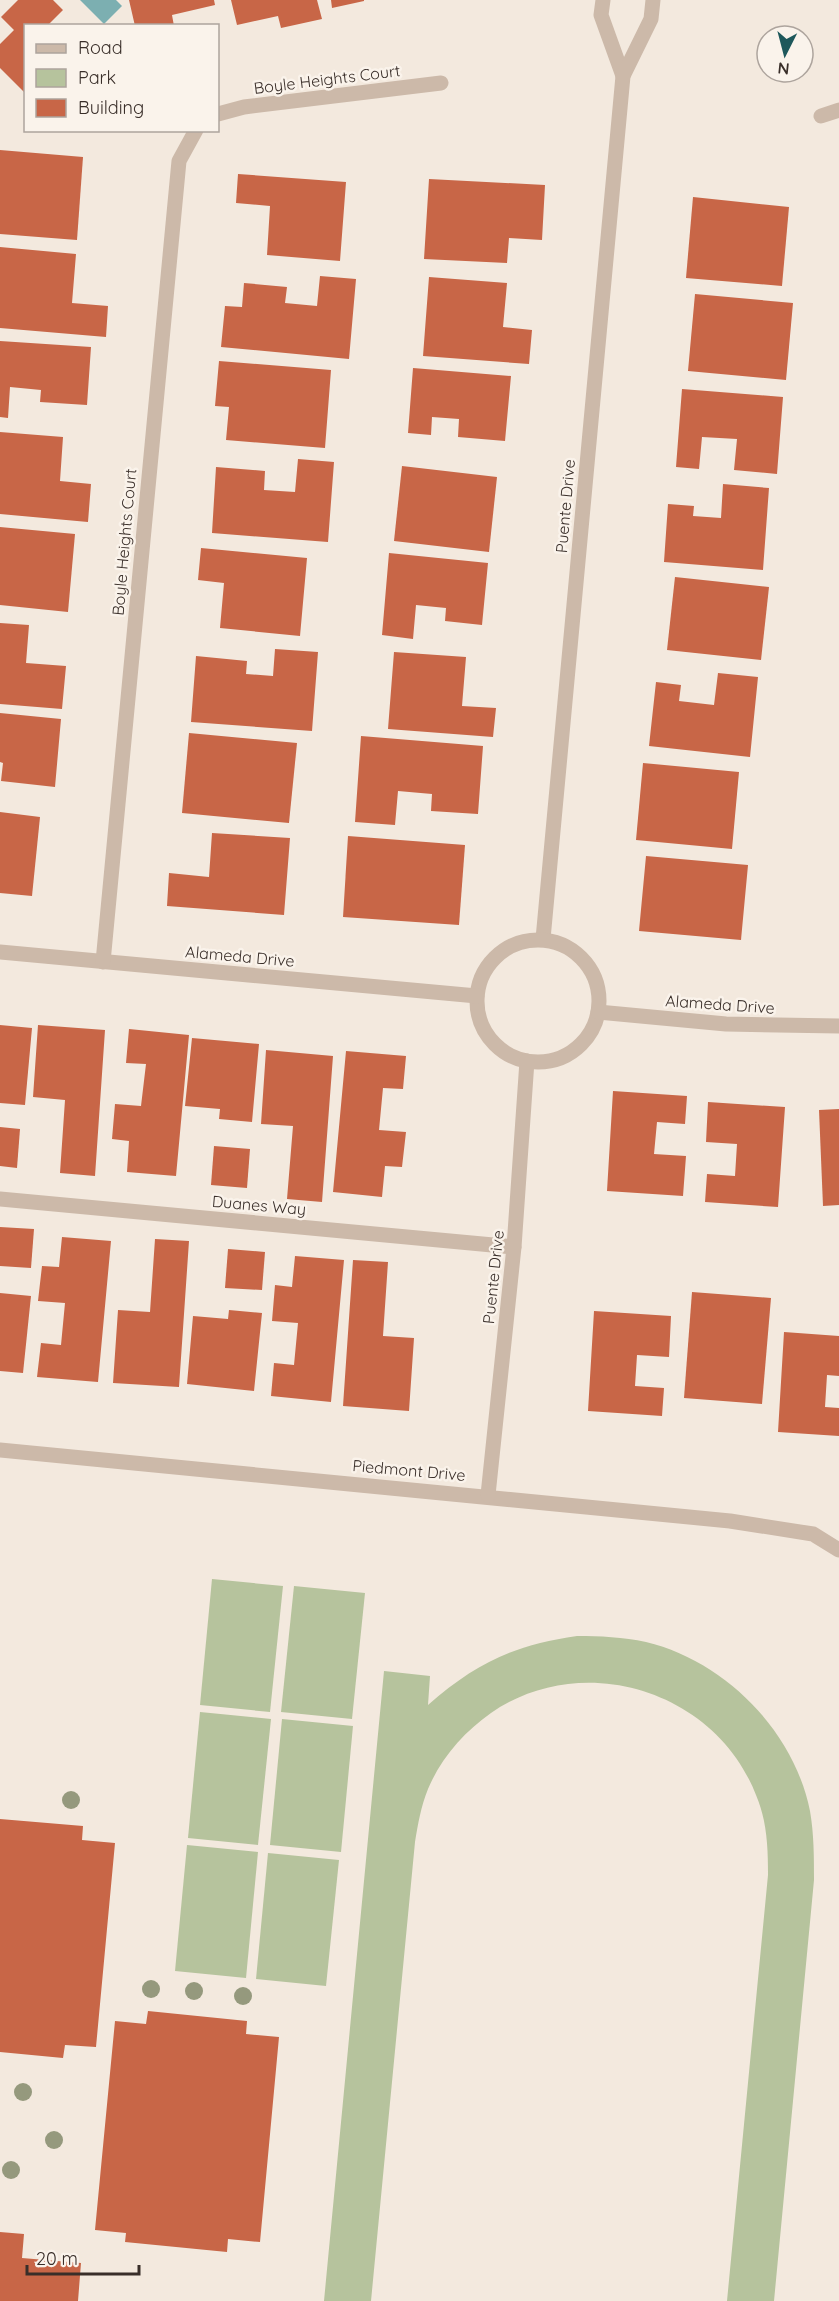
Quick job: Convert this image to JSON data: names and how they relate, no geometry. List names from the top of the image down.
{
  "streets": {
    "street": [
      "Boyle Heights Court",
      "Puente Drive",
      "Alameda Drive",
      "Duanes Way",
      "Piedmont Drive"
    ]
  },
  "crossings": [
    ["Boyle Heights Court", "Alameda Drive"],
    ["Puente Drive", "Alameda Drive"],
    ["Puente Drive", "Duanes Way"],
    ["Puente Drive", "Piedmont Drive"]
  ],
  "legend": ["Road", "Park", "Building"],
  "scale_bar": "20 m",
  "north": "bottom"
}
